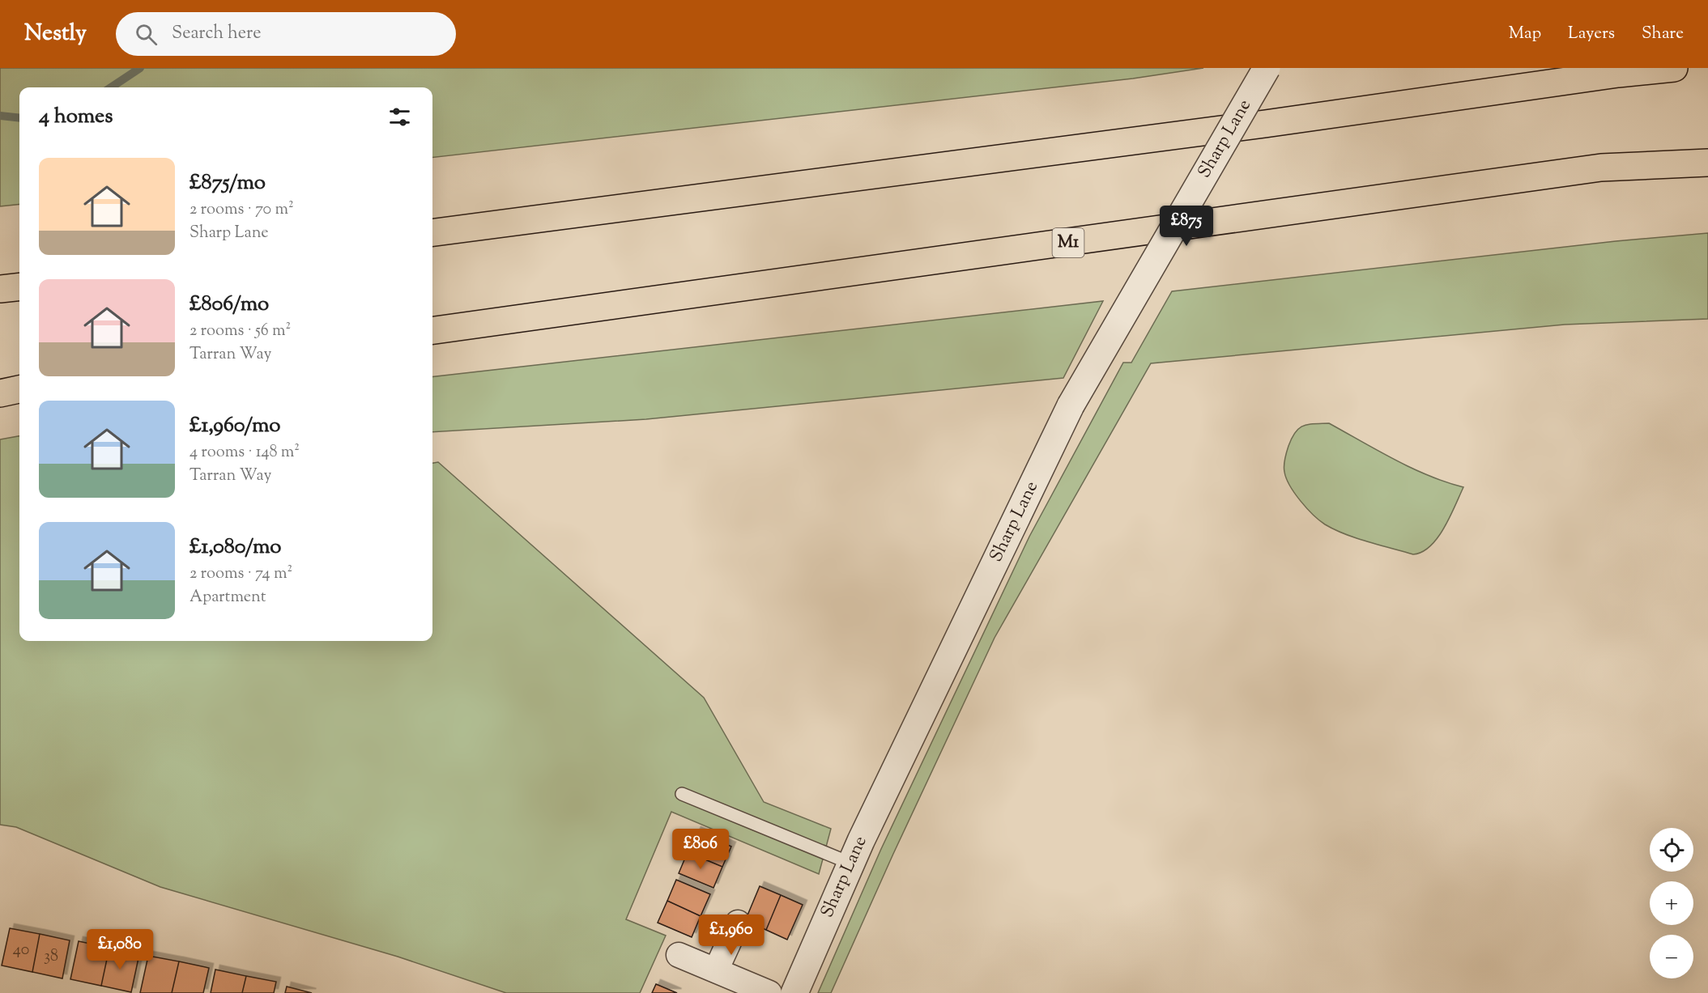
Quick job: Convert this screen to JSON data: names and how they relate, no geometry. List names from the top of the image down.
{
  "streets": {
    "highway": ["M1"],
    "street": ["Sharp Lane"]
  },
  "house_numbers": ["40", "38"],
  "page": {
    "header": "Nestly",
    "search": "Search here",
    "nav": ["Map", "Layers", "Share"],
    "heading": "4 homes",
    "list": [
      {
        "name": "£875/mo",
        "note": "2 rooms · 70 m² · Sharp Lane"
      },
      {
        "name": "£806/mo",
        "note": "2 rooms · 56 m² · Tarran Way"
      },
      {
        "name": "£1,960/mo",
        "note": "4 rooms · 148 m² · Tarran Way"
      },
      {
        "name": "£1,080/mo",
        "note": "2 rooms · 74 m² · Apartment"
      }
    ],
    "price": [
      "£875",
      "£806",
      "£1,960",
      "£1,080"
    ],
    "map_buttons": ["+", "−"]
  }
}
